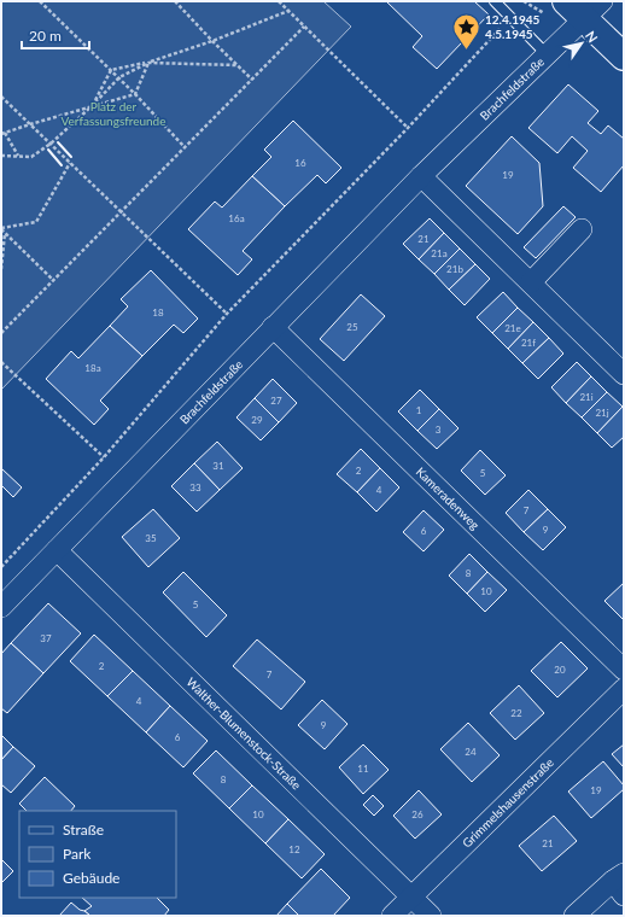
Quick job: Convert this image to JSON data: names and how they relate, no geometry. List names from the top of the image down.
{
  "streets": {
    "street": [
      "Brachfeldstraße",
      "Kameradenweg",
      "Walther-Blumenstock-Straße",
      "Grimmelshausenstraße"
    ]
  },
  "crossings": [
    ["Brachfeldstraße", "Kameradenweg"],
    ["Brachfeldstraße", "Walther-Blumenstock-Straße"],
    ["Walther-Blumenstock-Straße", "Grimmelshausenstraße"]
  ],
  "parks": ["Platz der Verfassungsfreunde"],
  "places": {
    "place": ["12.4.1945 4.5.1945"]
  },
  "house_numbers": [
    "16",
    "19",
    "16a",
    "21",
    "21a",
    "21b",
    "18",
    "25",
    "21e",
    "21f",
    "18a",
    "21i",
    "27",
    "1",
    "21j",
    "29",
    "3",
    "31",
    "2",
    "5",
    "33",
    "4",
    "7",
    "9",
    "6",
    "35",
    "8",
    "10",
    "5",
    "37",
    "2",
    "20",
    "7",
    "4",
    "22",
    "9",
    "6",
    "24",
    "11",
    "8",
    "19",
    "10",
    "26",
    "21",
    "12"
  ],
  "legend": ["Straße", "Park", "Gebäude"],
  "scale_bar": "20 m",
  "north": "top right"
}
